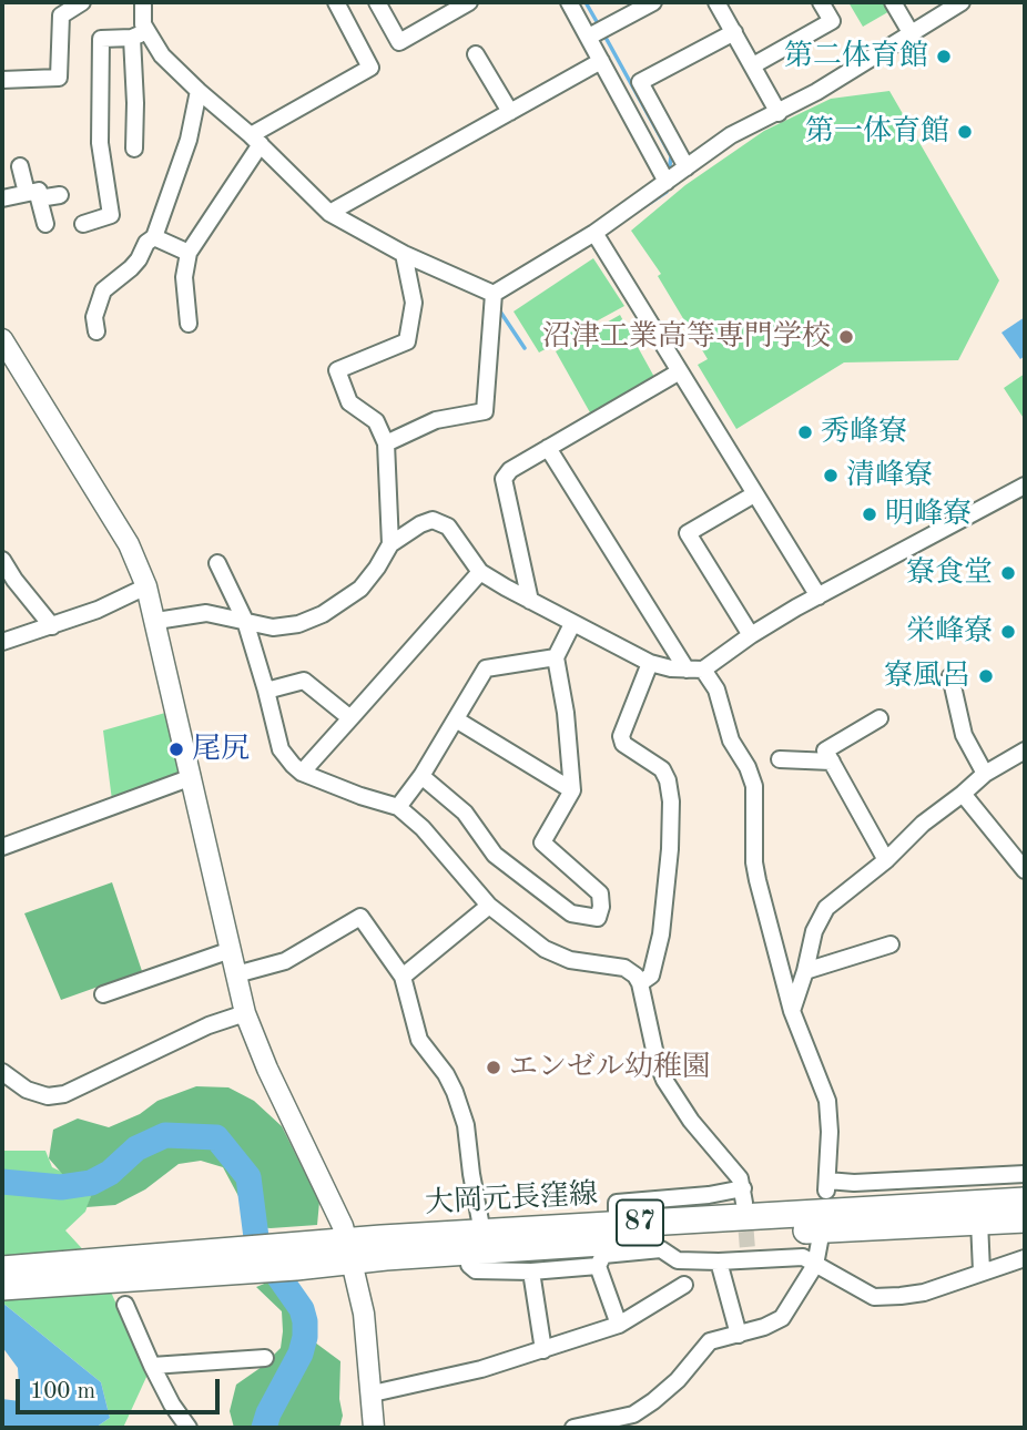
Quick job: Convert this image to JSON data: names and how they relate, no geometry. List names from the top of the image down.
{
  "streets": {
    "main road": ["大岡元長窪線", "87"]
  },
  "places": [
    "第二体育館",
    "第一体育館",
    "沼津工業高等専門学校",
    "秀峰寮",
    "清峰寮",
    "明峰寮",
    "寮食堂",
    "栄峰寮",
    "寮風呂",
    "尾尻",
    "エンゼル幼稚園"
  ],
  "scale_bar": "100 m"
}
